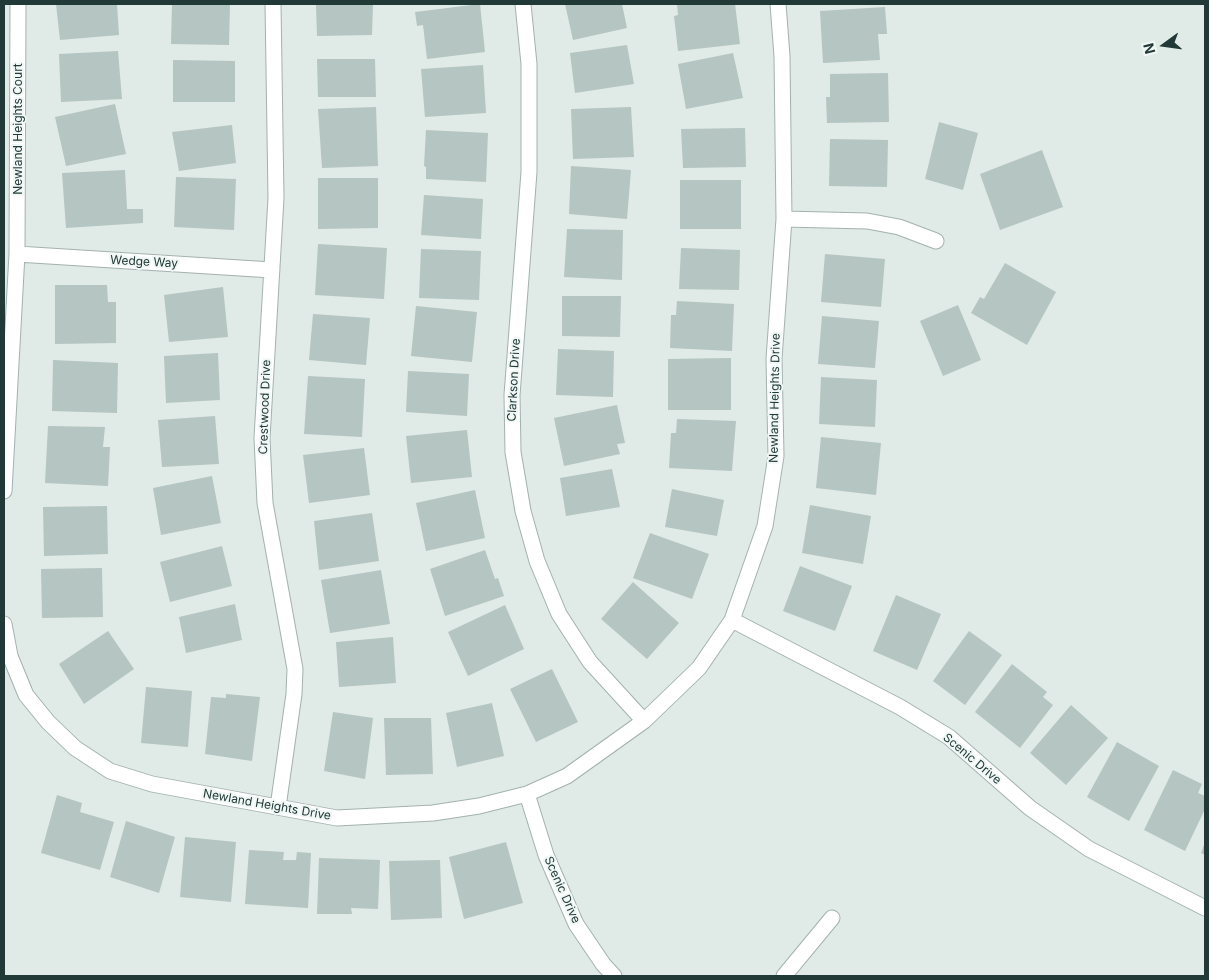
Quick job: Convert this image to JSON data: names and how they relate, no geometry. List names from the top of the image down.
{
  "streets": {
    "street": [
      "Newland Heights Court",
      "Wedge Way",
      "Clarkson Drive",
      "Newland Heights Drive",
      "Crestwood Drive",
      "Scenic Drive"
    ]
  },
  "crossings": [
    ["Newland Heights Court", "Wedge Way"],
    ["Wedge Way", "Crestwood Drive"],
    ["Clarkson Drive", "Newland Heights Drive"],
    ["Newland Heights Drive", "Crestwood Drive"],
    ["Newland Heights Drive", "Scenic Drive"]
  ],
  "north": "left"
}
